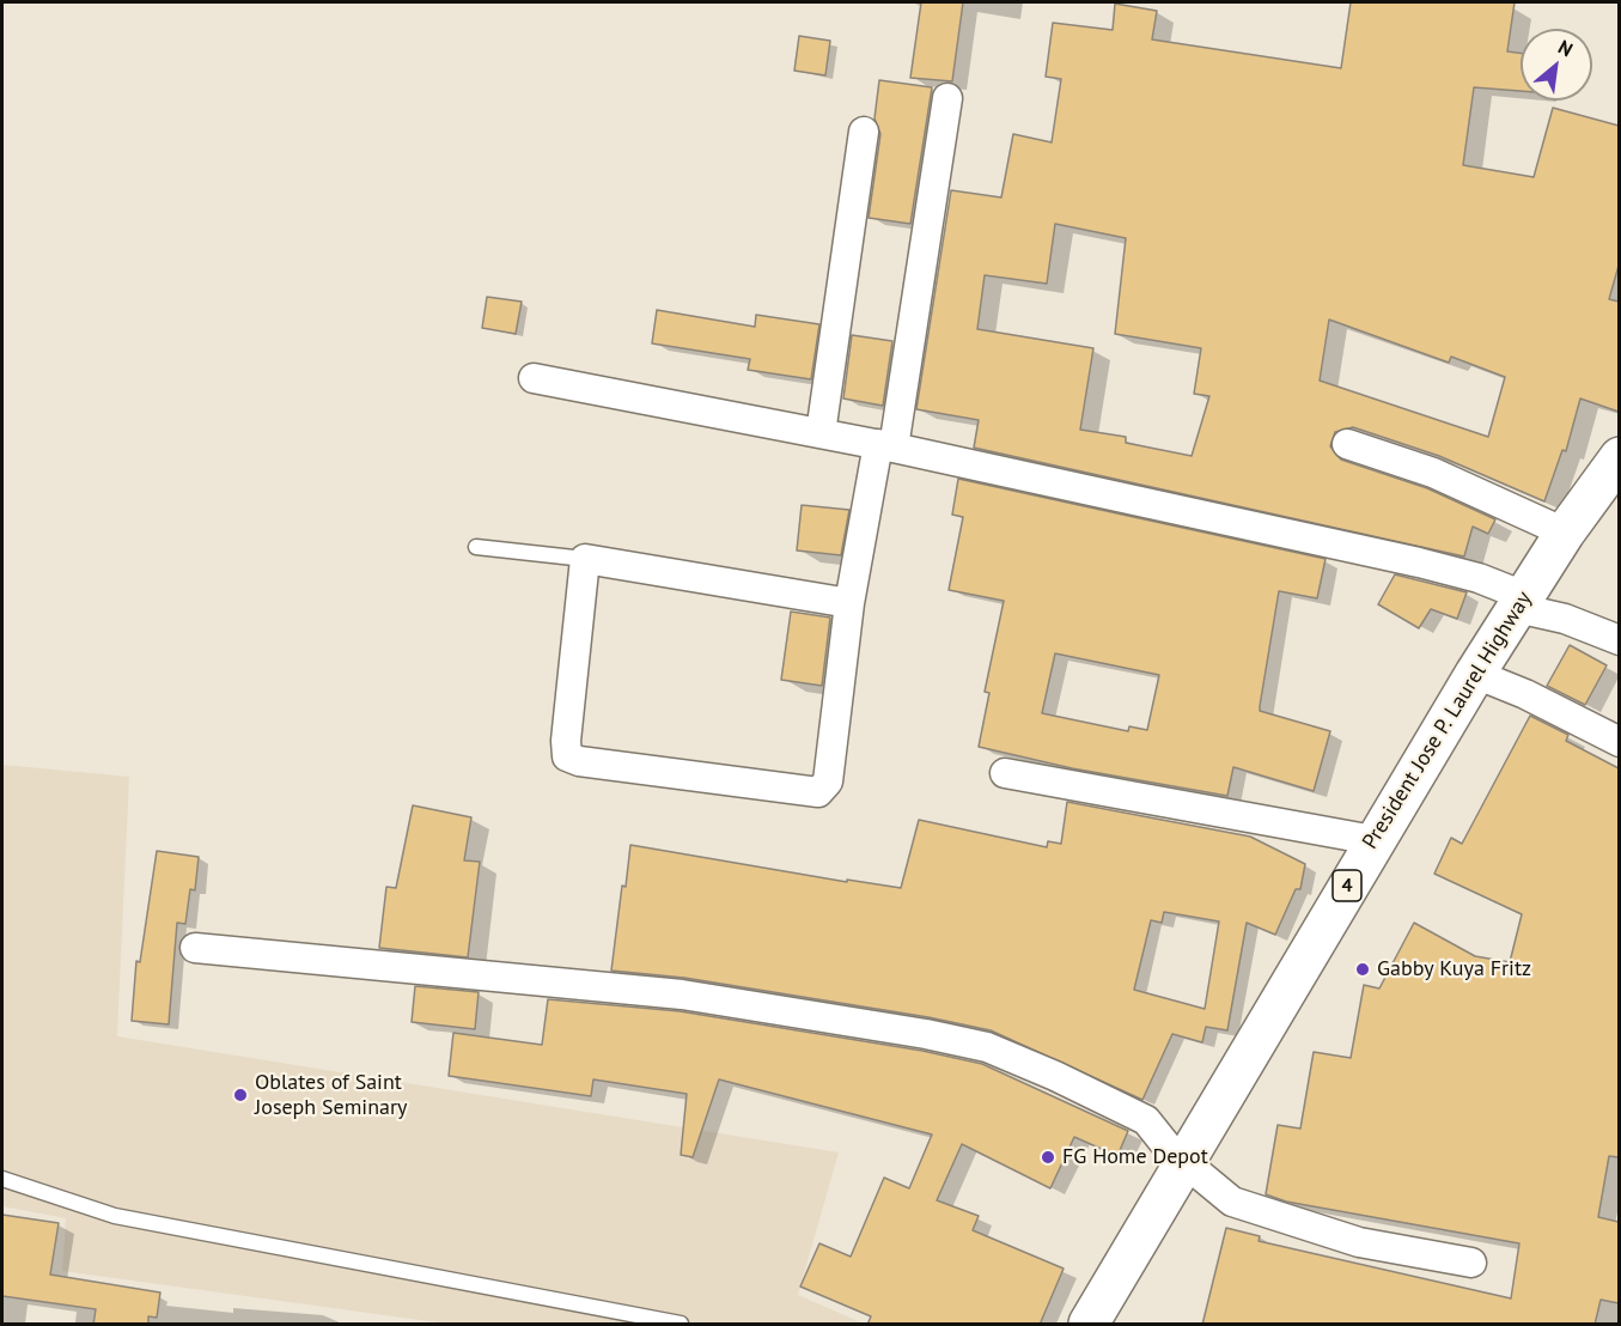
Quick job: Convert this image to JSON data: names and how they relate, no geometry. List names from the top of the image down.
{
  "streets": {
    "main road": ["President Jose P. Laurel Highway", "4"]
  },
  "places": ["Gabby Kuya Fritz", "Oblates of Saint Joseph Seminary", "FG Home Depot"],
  "north": "top right"
}
